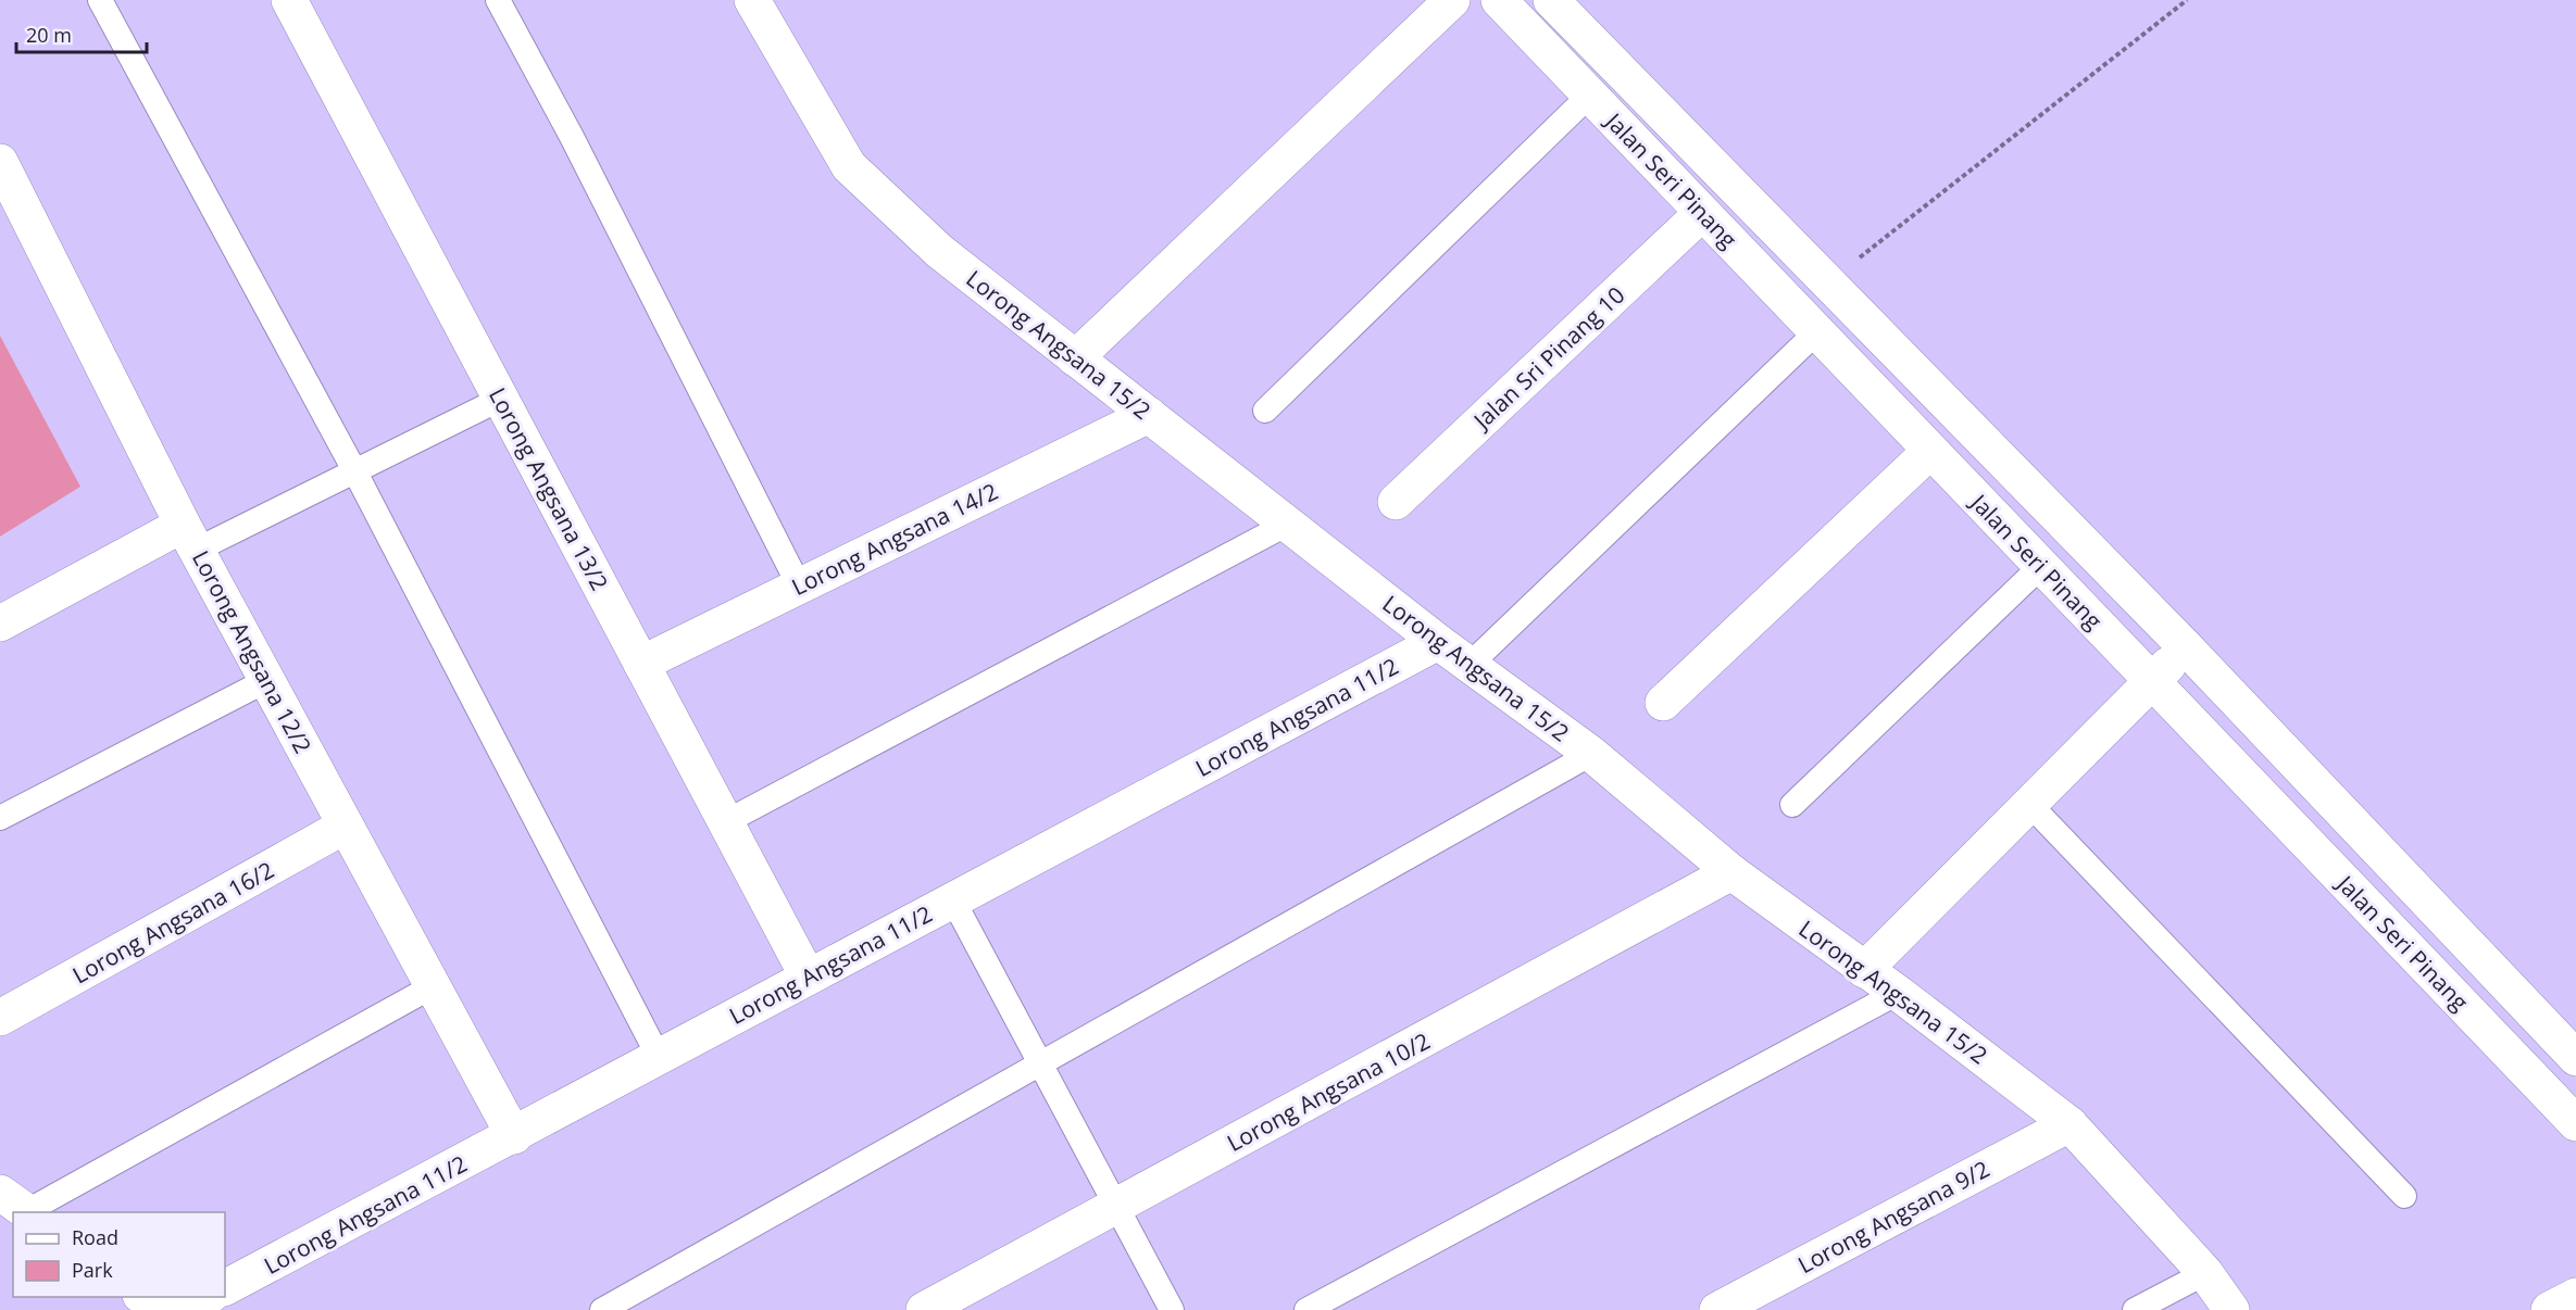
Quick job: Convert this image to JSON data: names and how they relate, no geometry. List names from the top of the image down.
{
  "streets": {
    "street": [
      "Jalan Seri Pinang",
      "Lorong Angsana 15/2",
      "Jalan Sri Pinang 10",
      "Lorong Angsana 13/2",
      "Lorong Angsana 14/2",
      "Lorong Angsana 12/2",
      "Lorong Angsana 11/2",
      "Lorong Angsana 16/2",
      "Lorong Angsana 10/2",
      "Lorong Angsana 9/2"
    ]
  },
  "crossings": [
    ["Jalan Seri Pinang", "Jalan Sri Pinang 10"],
    ["Lorong Angsana 15/2", "Lorong Angsana 14/2"],
    ["Lorong Angsana 15/2", "Lorong Angsana 11/2"],
    ["Lorong Angsana 15/2", "Lorong Angsana 10/2"],
    ["Lorong Angsana 15/2", "Lorong Angsana 9/2"],
    ["Lorong Angsana 13/2", "Lorong Angsana 14/2"],
    ["Lorong Angsana 13/2", "Lorong Angsana 11/2"],
    ["Lorong Angsana 12/2", "Lorong Angsana 11/2"],
    ["Lorong Angsana 12/2", "Lorong Angsana 16/2"]
  ],
  "legend": ["Road", "Park"],
  "scale_bar": "20 m"
}
